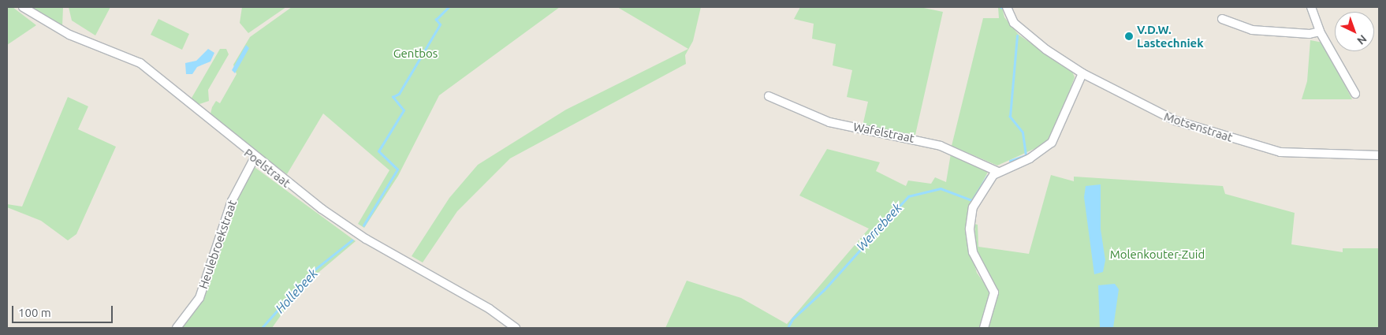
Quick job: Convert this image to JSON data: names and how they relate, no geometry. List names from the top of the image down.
{
  "streets": {
    "street": [
      "Motsenstraat",
      "Wafelstraat",
      "Poelstraat",
      "Heulebroekstraat"
    ]
  },
  "crossings": [
    ["Poelstraat", "Heulebroekstraat"]
  ],
  "water": ["Werrebeek", "Hollebeek"],
  "parks": ["Gentbos", "Molenkouter-Zuid"],
  "places": ["V.D.W. Lastechniek"],
  "scale_bar": "100 m",
  "north": "bottom right"
}
